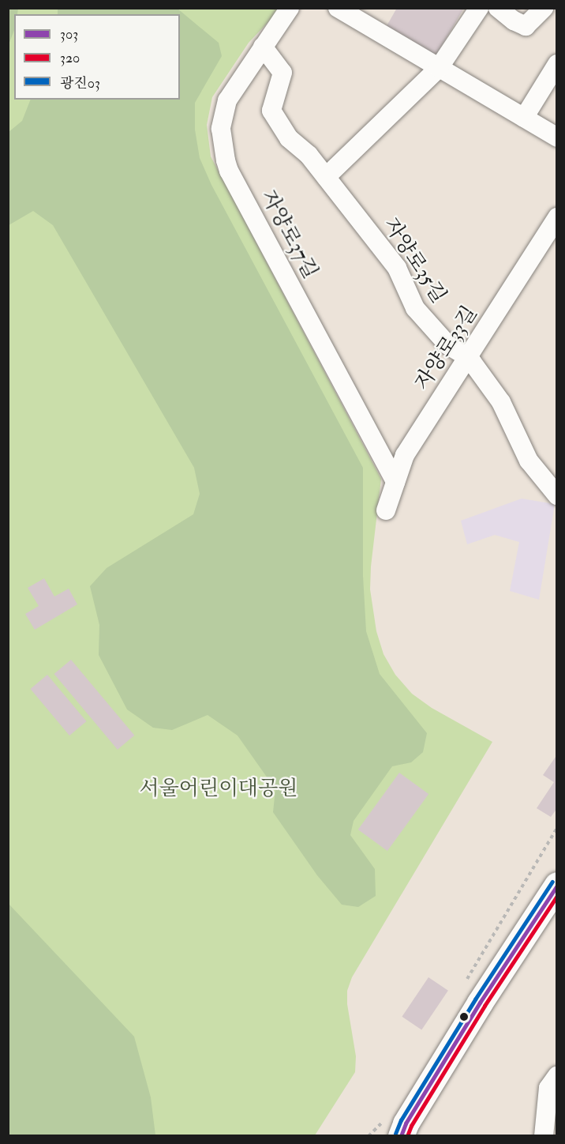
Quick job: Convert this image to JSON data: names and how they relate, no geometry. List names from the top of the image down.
{
  "streets": {
    "street": ["자양로37길", "자양로35길", "자양로33길"]
  },
  "crossings": [
    ["자양로37길", "자양로35길"],
    ["자양로37길", "자양로33길"],
    ["자양로35길", "자양로33길"]
  ],
  "parks": ["서울어린이대공원"],
  "lines": ["transit line 광진03", "transit line 303", "transit line 320"],
  "legend": ["303", "320", "광진03"]
}
